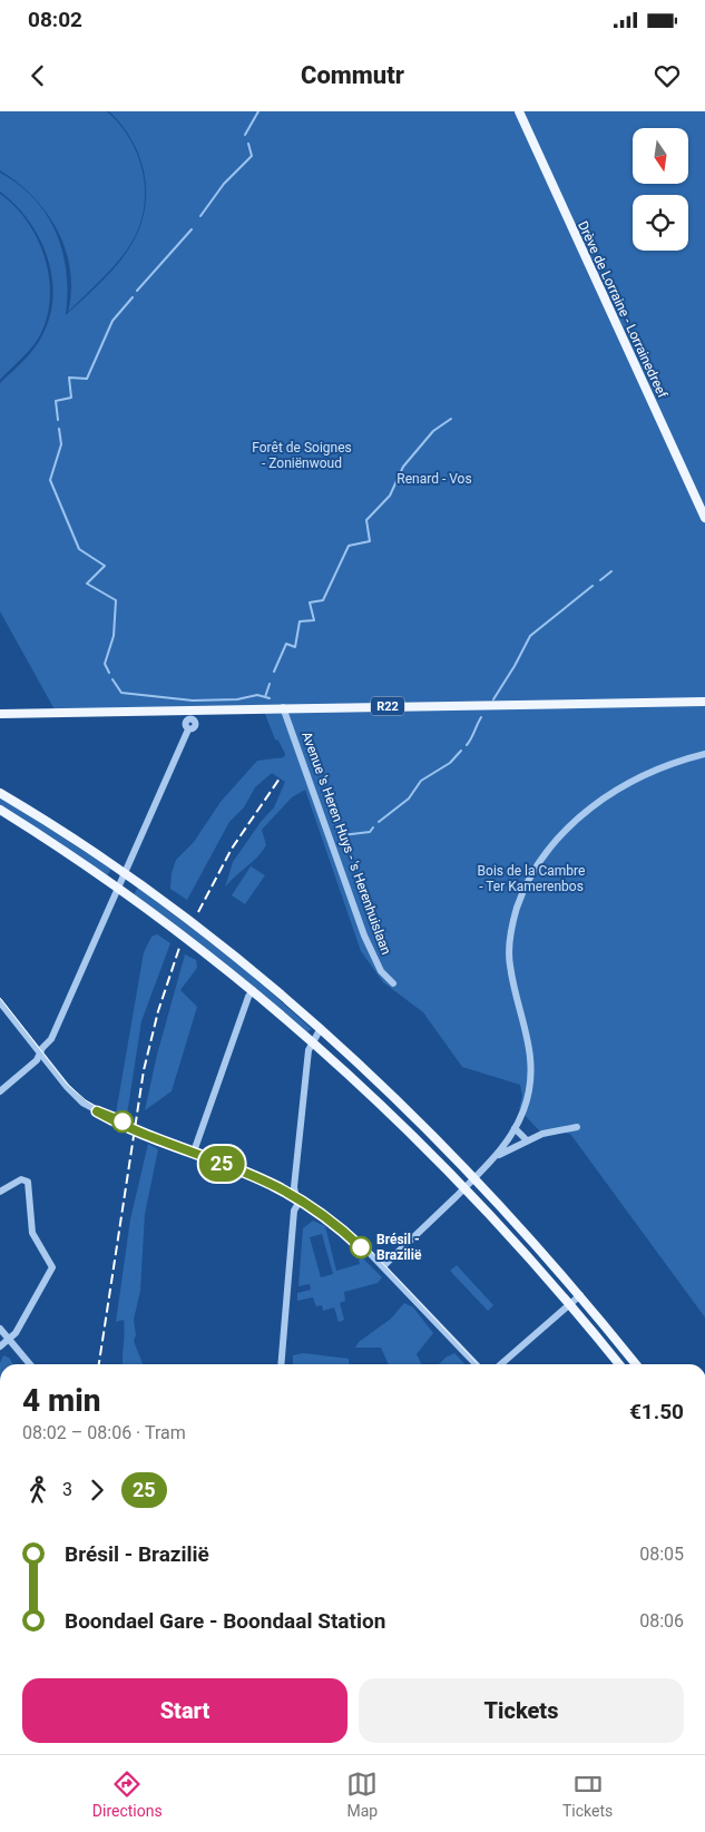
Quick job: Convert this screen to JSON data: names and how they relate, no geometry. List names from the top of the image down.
{
  "streets": {
    "main road": ["Drève de Lorraine - Lorrainedreef", "R22"],
    "street": ["Avenue 's Heren Huys - 's Herenhuislaan"]
  },
  "crossings": [
    ["R22", "Avenue 's Heren Huys - 's Herenhuislaan"]
  ],
  "parks": ["Forêt de Soignes - Zoniënwoud", "Renard - Vos", "Bois de la Cambre - Ter Kamerenbos"],
  "places": ["Brésil - Brazilië"],
  "lines": ["tram line 25"],
  "north": "bottom",
  "page": {
    "status": "08:02",
    "header": "Commutr",
    "on_map": "25",
    "heading": ["4 min", "08:02 – 08:06 · Tram", "€1.50"],
    "legs": ["3", "25"],
    "list": [
      {
        "name": "Brésil - Brazilië",
        "value": "08:05"
      },
      {
        "name": "Boondael Gare - Boondaal Station",
        "value": "08:06"
      }
    ],
    "buttons": ["Start", "Tickets"],
    "tabs": ["Directions", "Map", "Tickets"]
  }
}
